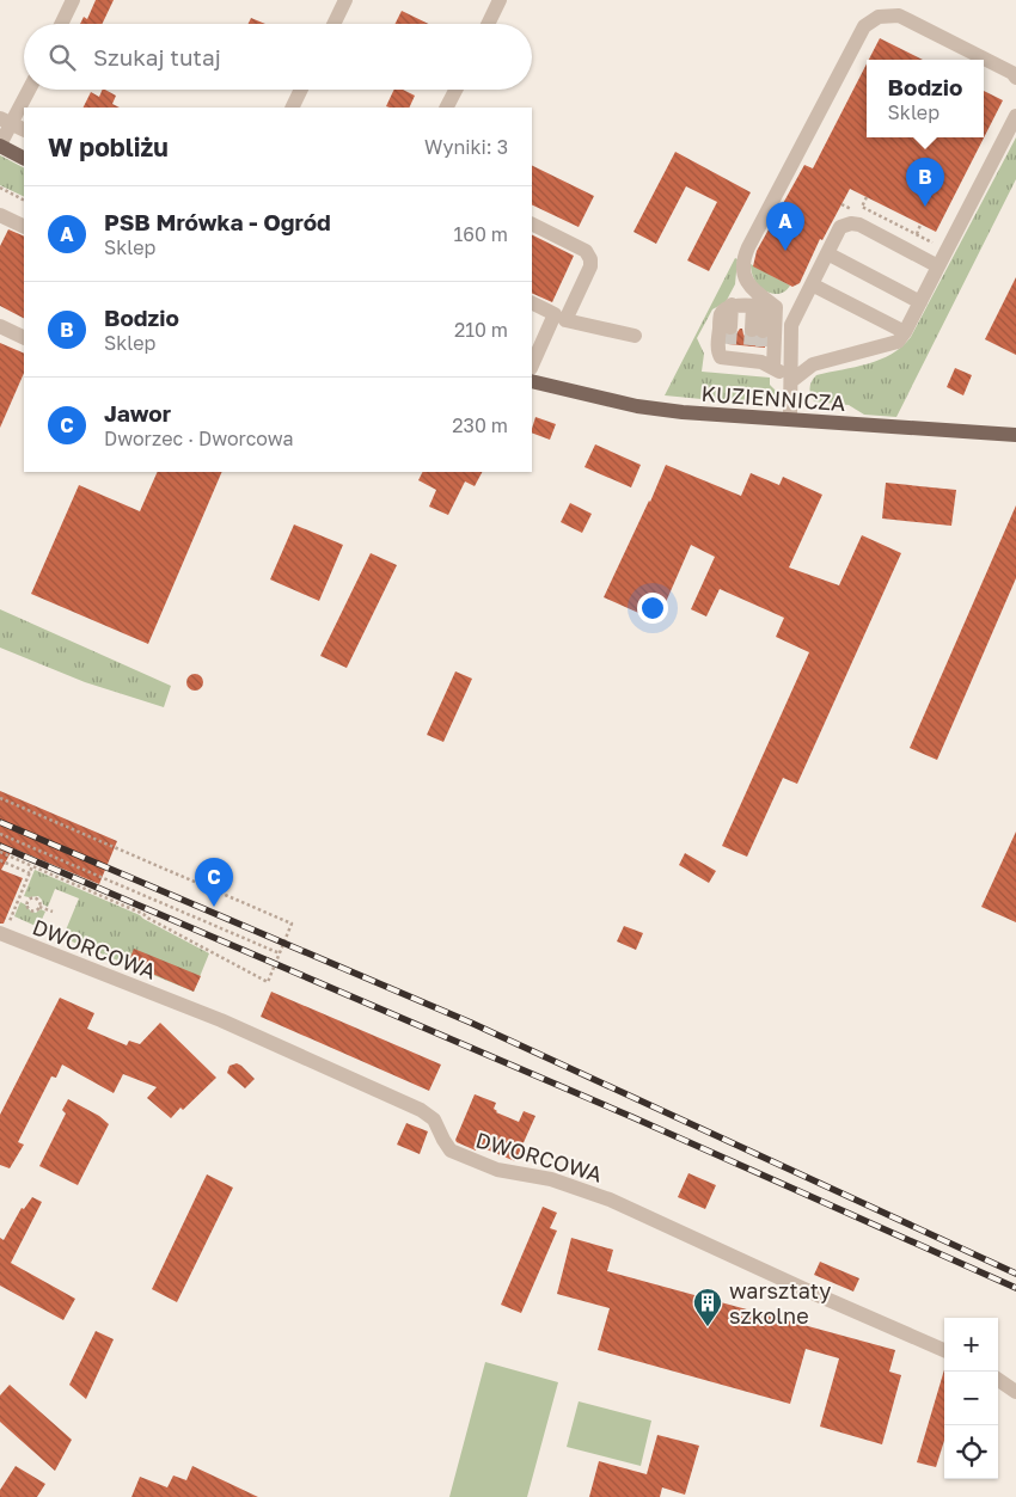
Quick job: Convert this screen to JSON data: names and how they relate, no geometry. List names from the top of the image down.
{
  "streets": {
    "main road": ["KUZIENNICZA"],
    "street": ["DWORCOWA"]
  },
  "places": {
    "building": ["warsztaty szkolne"]
  },
  "page": {
    "search": "Szukaj tutaj",
    "popup": ["Bodzio", "Sklep"],
    "heading": ["W pobliżu", "Wyniki: 3"],
    "pins": ["B", "A", "C"],
    "list": [
      {
        "mark": "A",
        "name": "PSB Mrówka - Ogród",
        "note": "Sklep",
        "value": "160 m"
      },
      {
        "mark": "B",
        "name": "Bodzio",
        "note": "Sklep",
        "value": "210 m"
      },
      {
        "mark": "C",
        "name": "Jawor",
        "note": "Dworzec · Dworcowa",
        "value": "230 m"
      }
    ],
    "map_buttons": ["+", "−"]
  }
}
